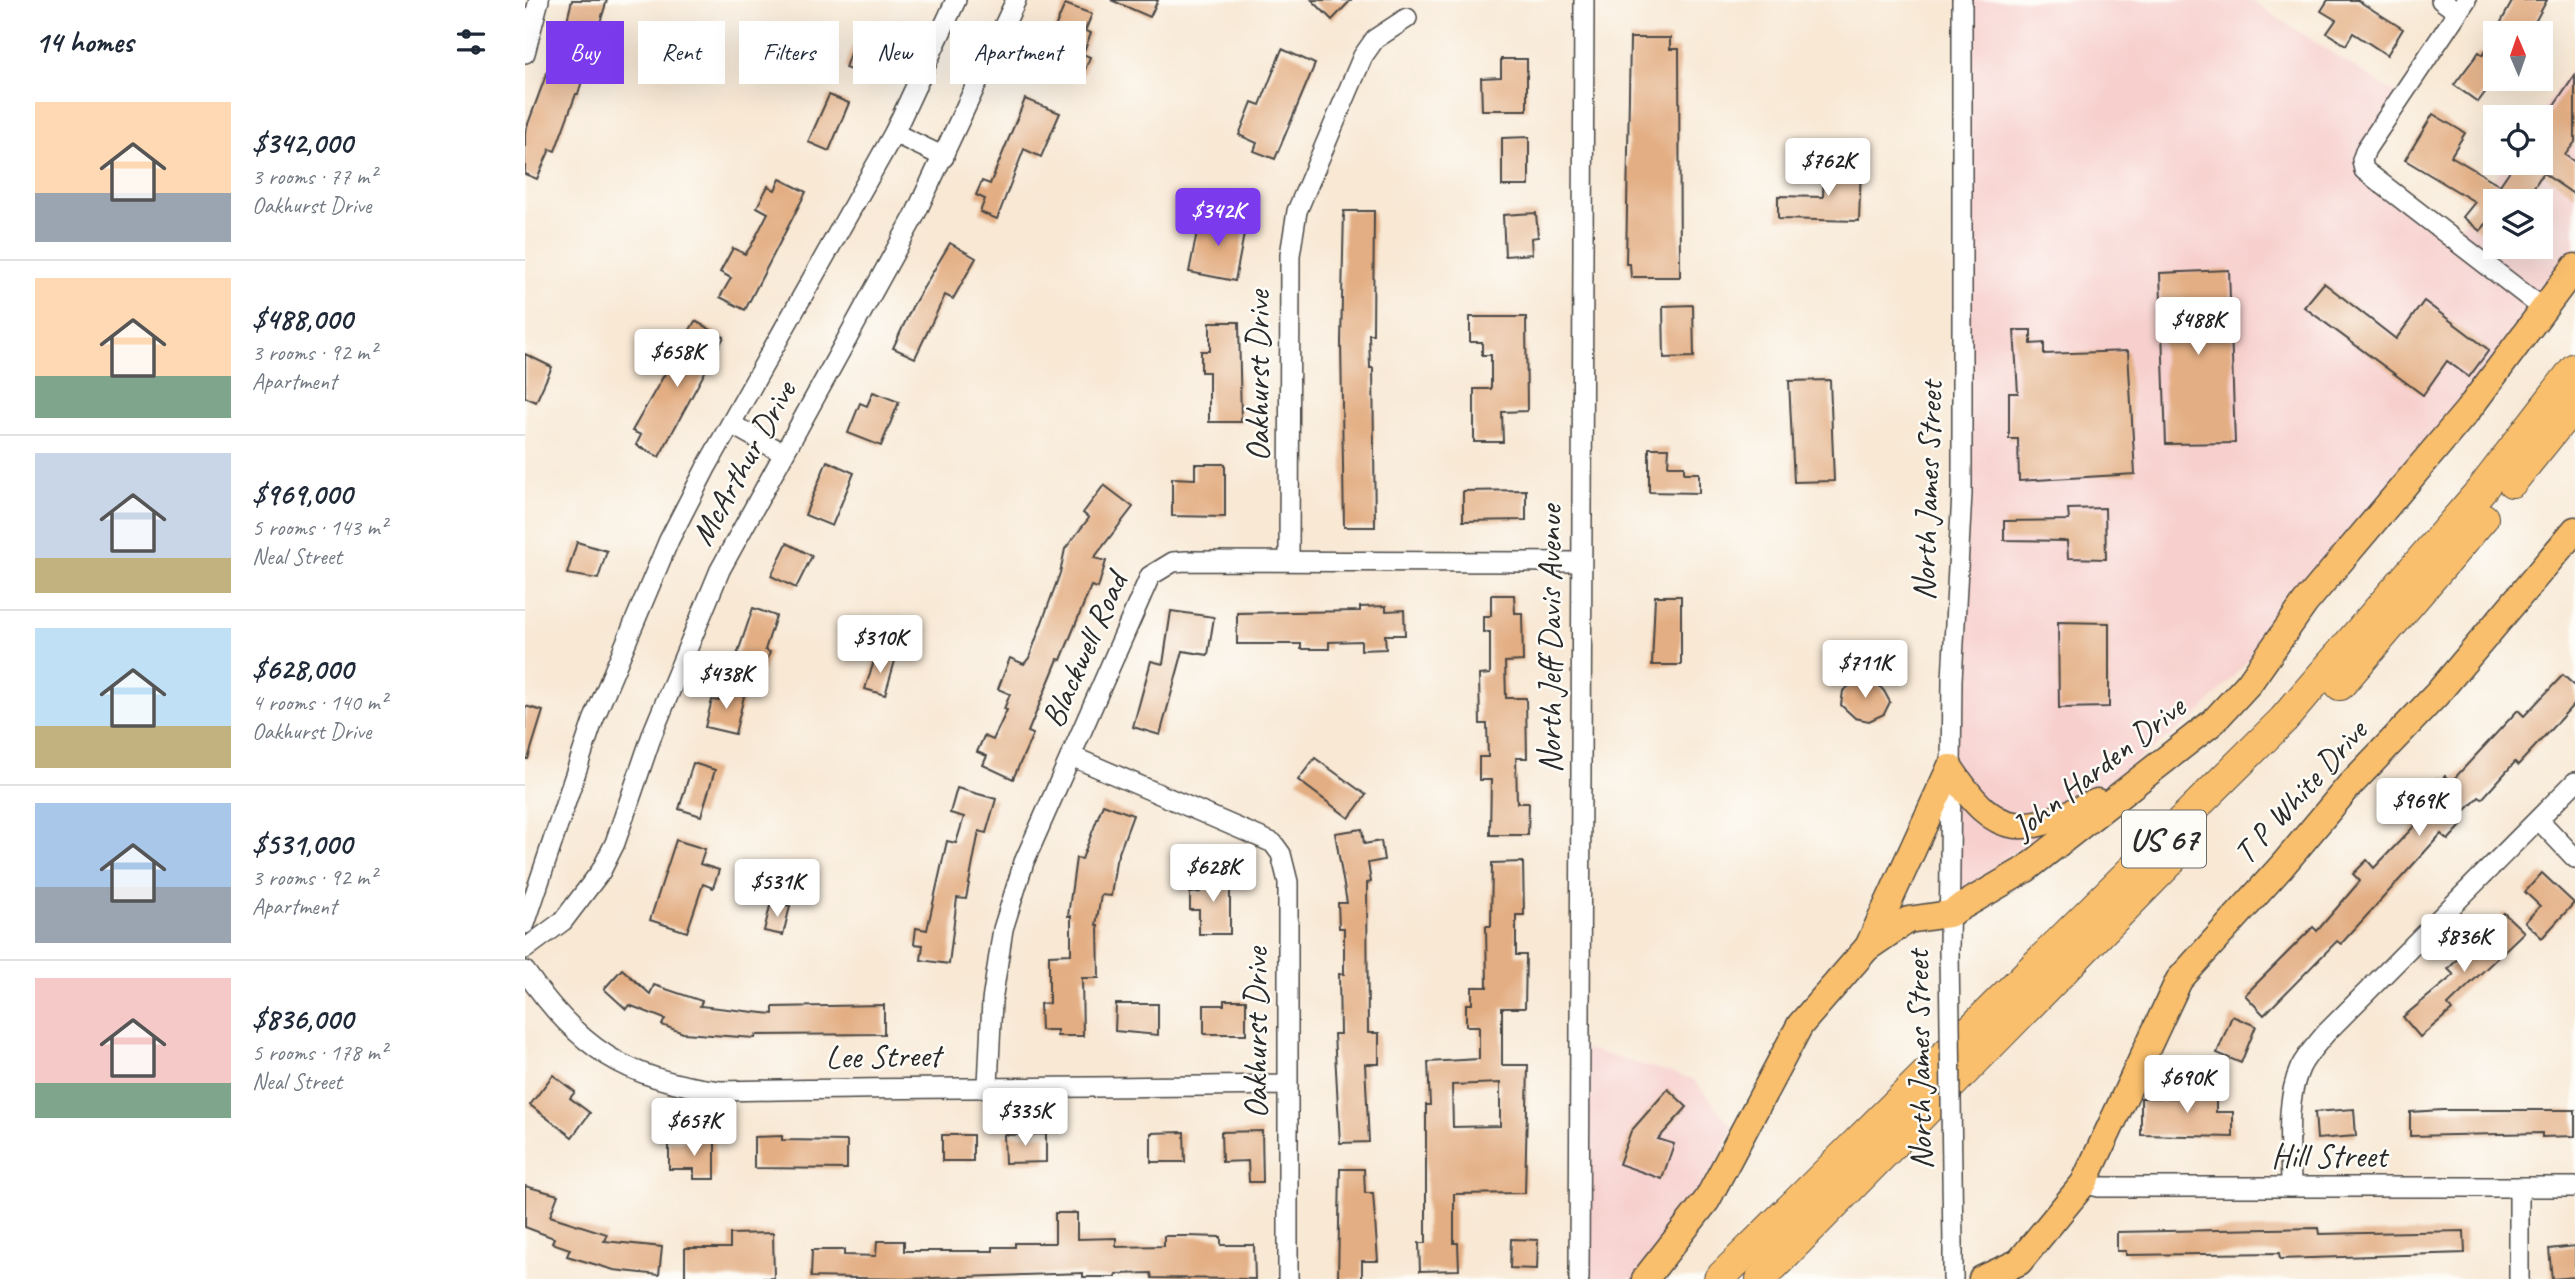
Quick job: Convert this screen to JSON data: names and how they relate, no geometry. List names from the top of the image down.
{
  "streets": {
    "highway": ["US 67"],
    "main road": ["John Harden Drive", "T P White Drive"],
    "street": [
      "Oakhurst Drive",
      "McArthur Drive",
      "North James Street",
      "North Jeff Davis Avenue",
      "Blackwell Road",
      "Lee Street",
      "Hill Street"
    ]
  },
  "crossings": [
    ["Oakhurst Drive", "Blackwell Road"],
    ["Oakhurst Drive", "Lee Street"],
    ["North James Street", "John Harden Drive"],
    ["North Jeff Davis Avenue", "Blackwell Road"],
    ["Blackwell Road", "Lee Street"],
    ["T P White Drive", "Hill Street"]
  ],
  "north": "top",
  "page": {
    "heading": "14 homes",
    "chip": [
      "Buy",
      "Rent",
      "Filters",
      "New",
      "Apartment"
    ],
    "list": [
      {
        "name": "$342,000",
        "note": "3 rooms · 77 m² · Oakhurst Drive"
      },
      {
        "name": "$488,000",
        "note": "3 rooms · 92 m² · Apartment"
      },
      {
        "name": "$969,000",
        "note": "5 rooms · 143 m² · Neal Street"
      },
      {
        "name": "$628,000",
        "note": "4 rooms · 140 m² · Oakhurst Drive"
      },
      {
        "name": "$531,000",
        "note": "3 rooms · 92 m² · Apartment"
      },
      {
        "name": "$836,000",
        "note": "5 rooms · 178 m² · Neal Street"
      }
    ],
    "price": [
      "$762K",
      "$342K",
      "$488K",
      "$658K",
      "$310K",
      "$711K",
      "$438K",
      "$969K",
      "$628K",
      "$531K",
      "$836K",
      "$690K",
      "$335K",
      "$657K"
    ]
  }
}
